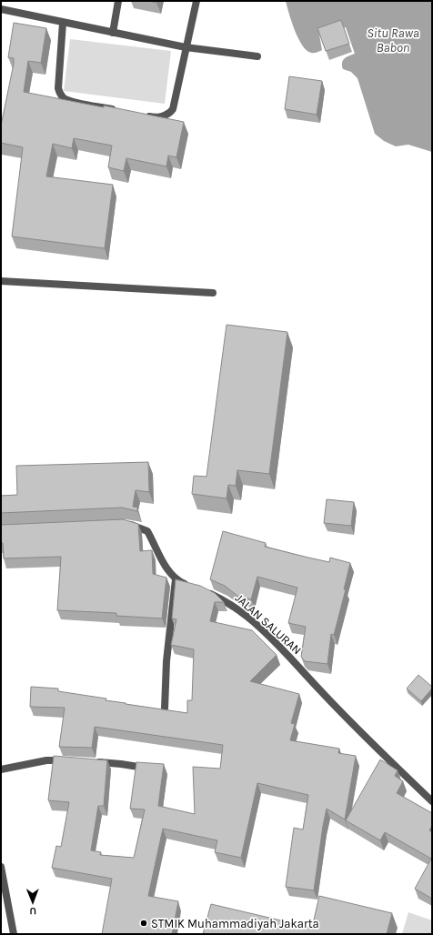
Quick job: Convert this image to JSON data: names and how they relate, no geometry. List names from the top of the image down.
{
  "streets": {
    "street": ["JALAN SALURAN"]
  },
  "water": ["Situ Rawa Babon"],
  "places": ["STMIK Muhammadiyah Jakarta"],
  "north": "bottom"
}
